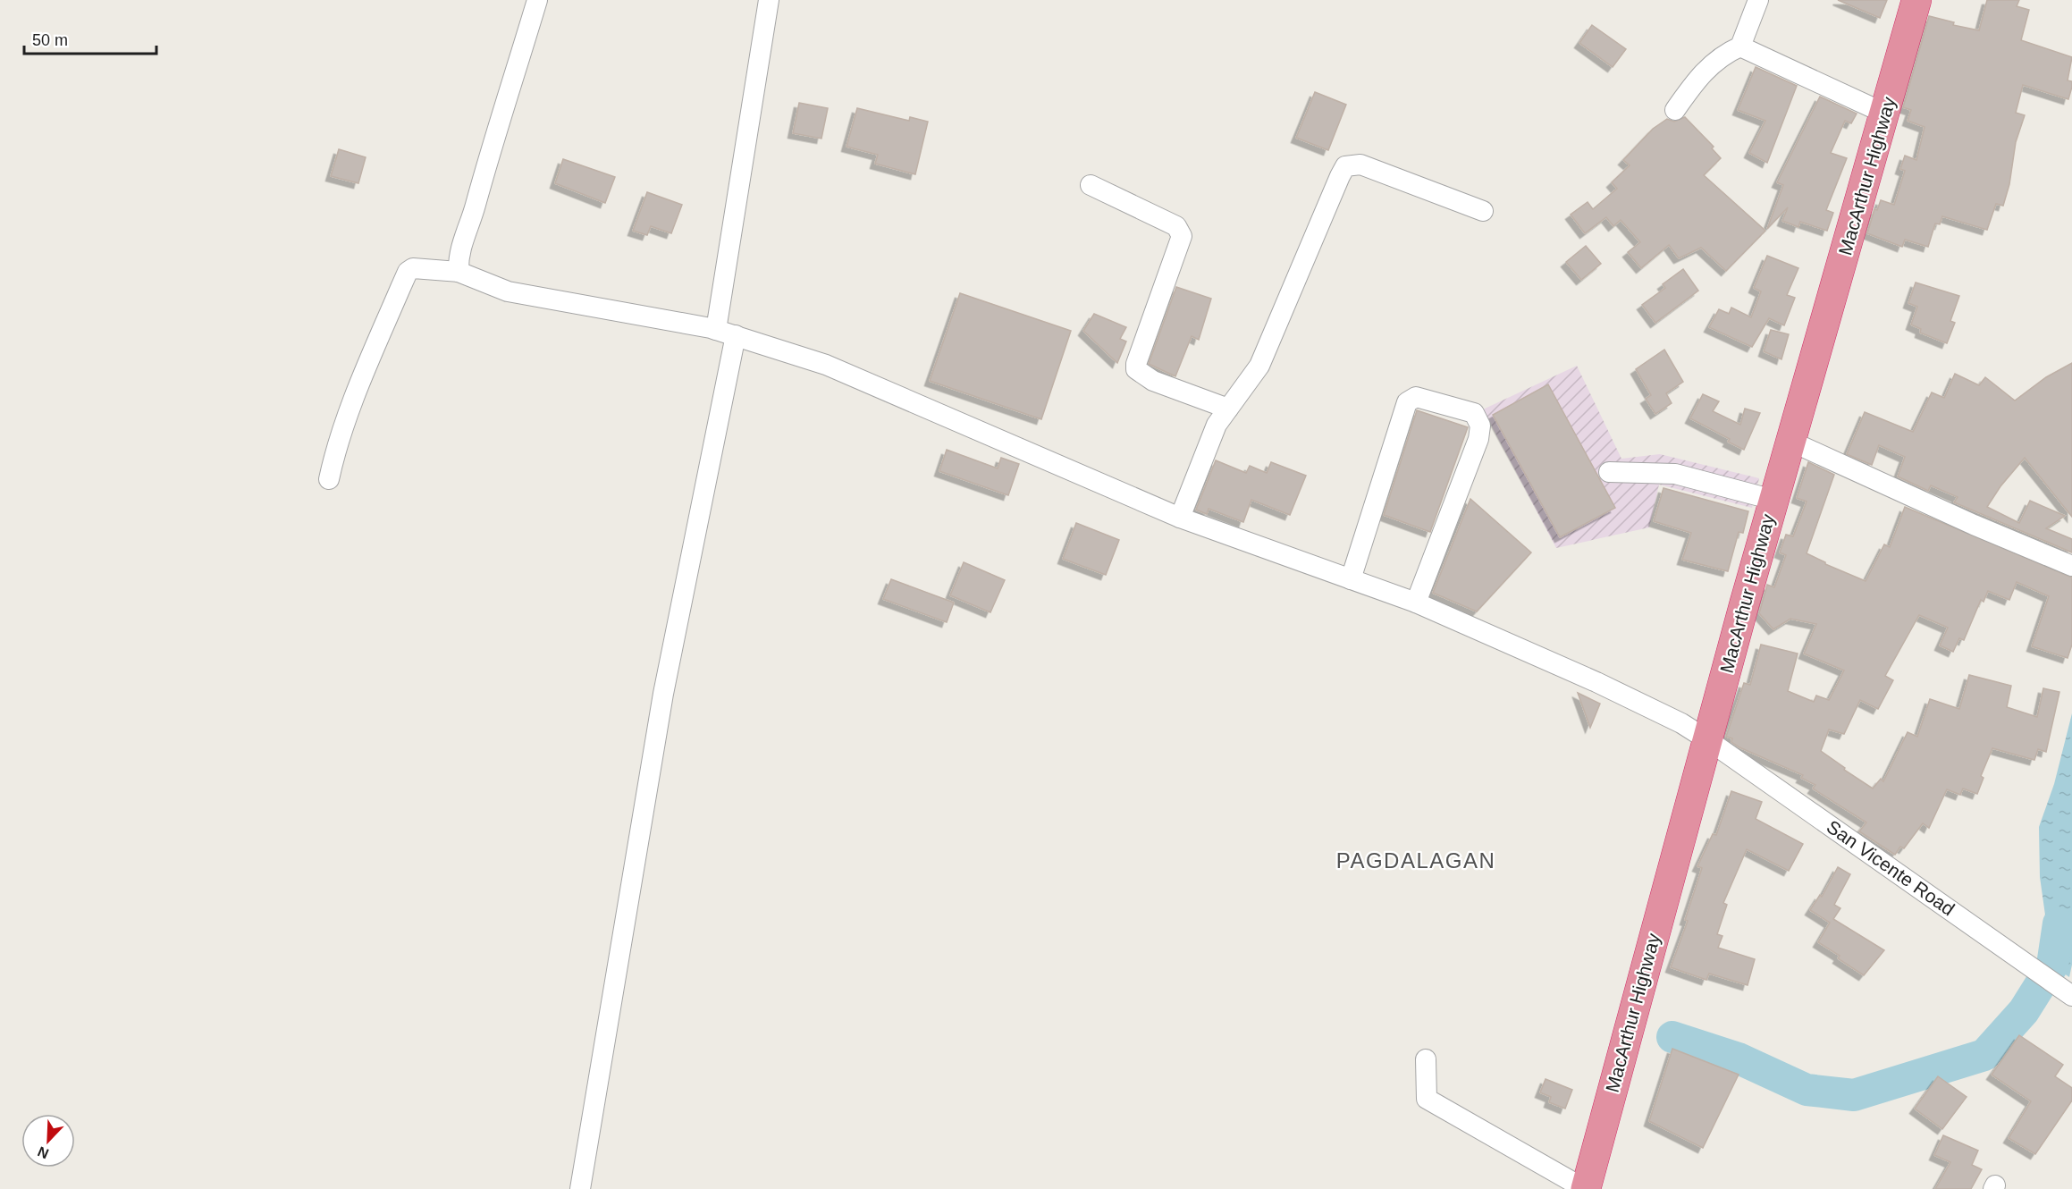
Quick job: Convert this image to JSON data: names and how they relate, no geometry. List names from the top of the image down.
{
  "streets": {
    "highway": ["MacArthur Highway"],
    "street": ["San Vicente Road"]
  },
  "crossings": [
    ["MacArthur Highway", "San Vicente Road"]
  ],
  "districts": ["PAGDALAGAN"],
  "scale_bar": "50 m",
  "north": "bottom left"
}
